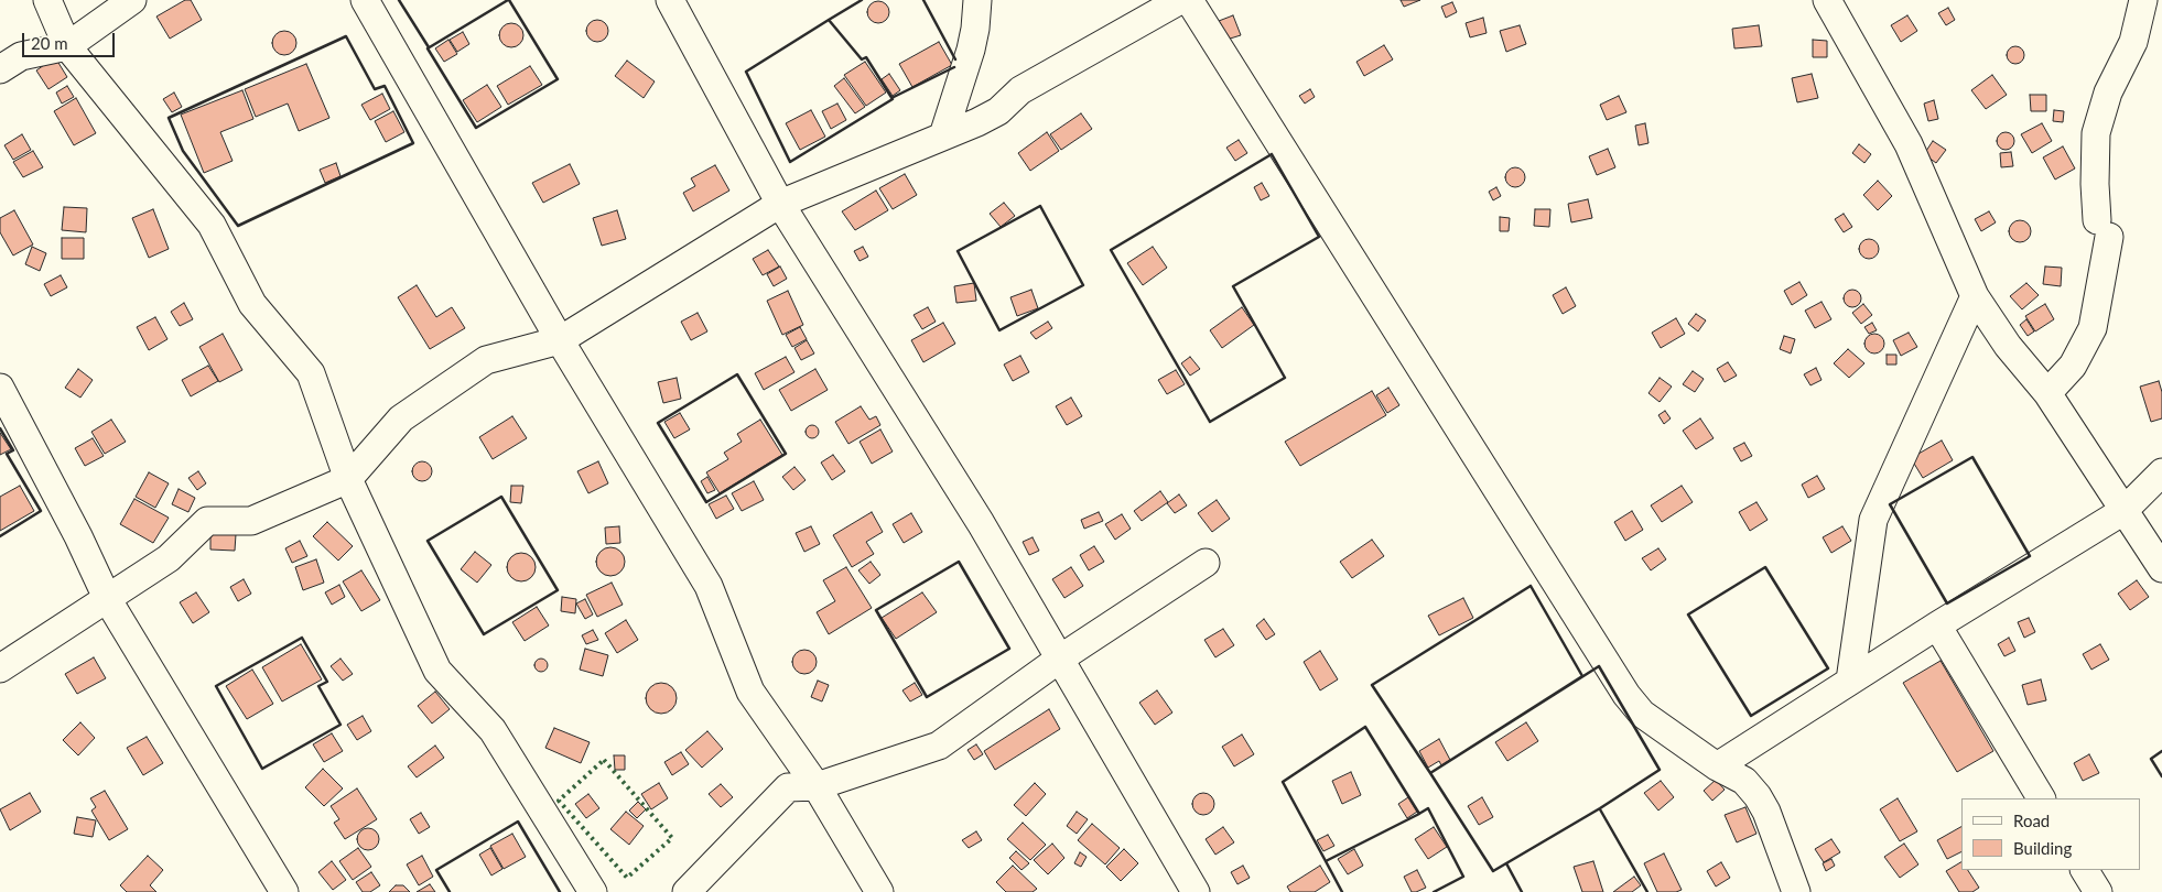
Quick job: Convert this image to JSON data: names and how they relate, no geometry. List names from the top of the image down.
{
  "legend": ["Road", "Building"],
  "scale_bar": "20 m"
}
